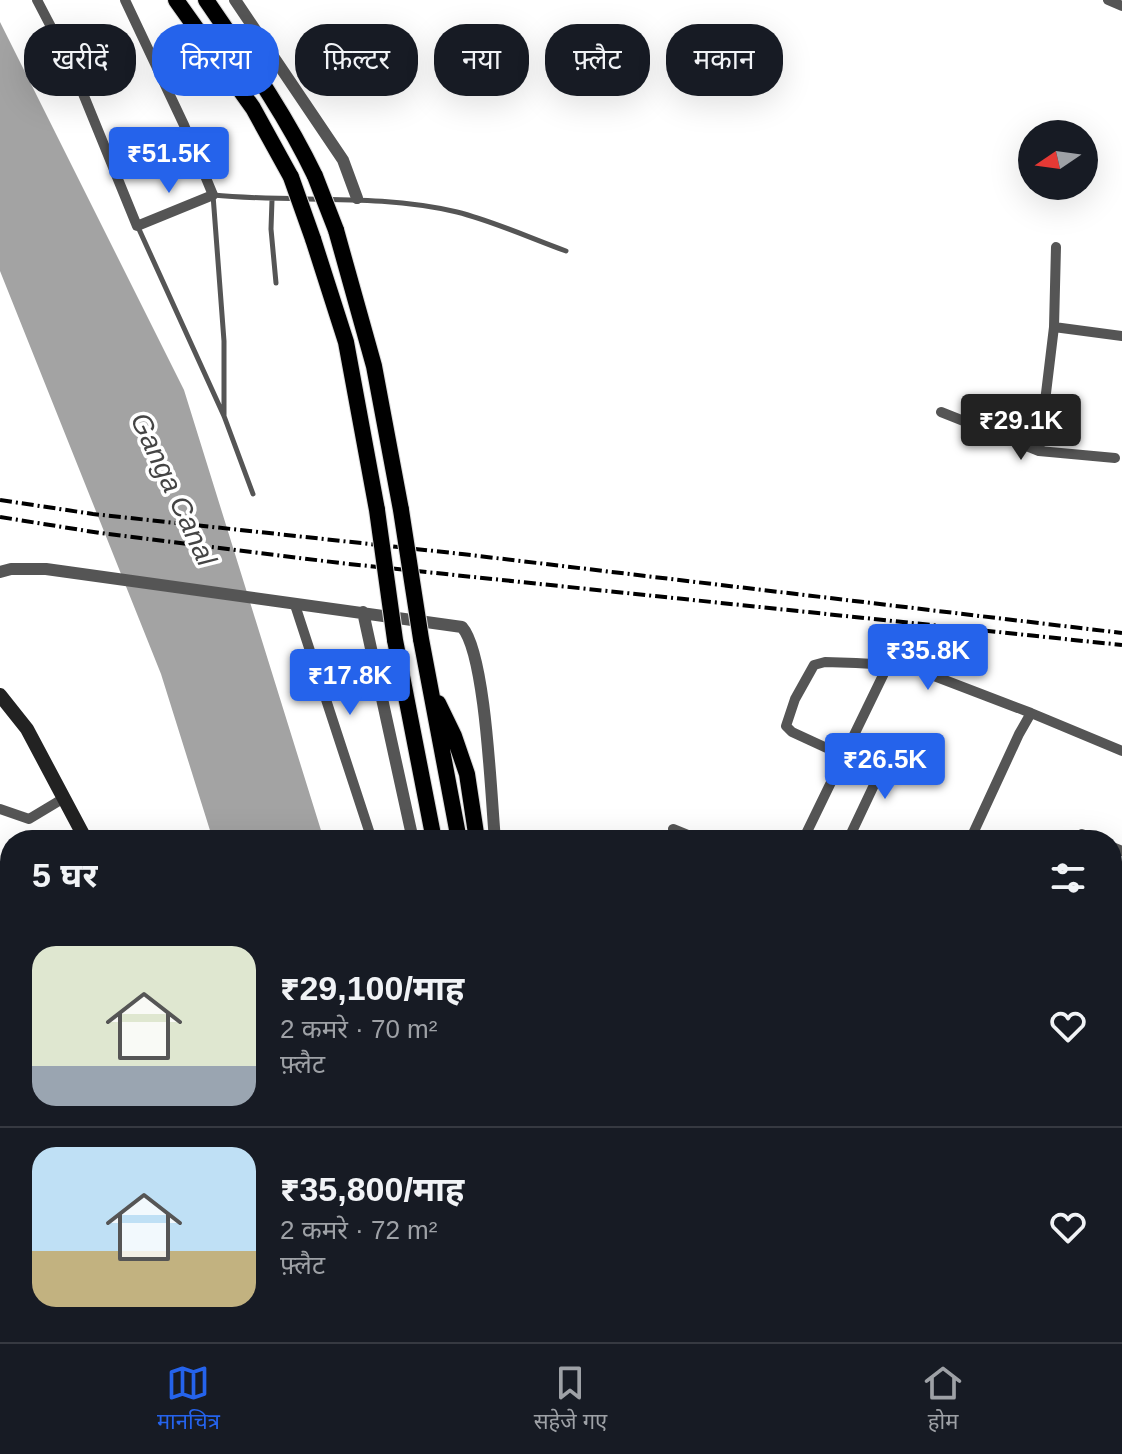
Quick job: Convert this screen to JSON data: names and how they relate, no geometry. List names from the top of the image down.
{
  "water": ["Ganga Canal"],
  "north": "left",
  "page": {
    "chip": [
      "खरीदें",
      "किराया",
      "फ़िल्टर",
      "नया",
      "फ़्लैट",
      "मकान"
    ],
    "price": [
      "₹51.5K",
      "₹29.1K",
      "₹35.8K",
      "₹17.8K",
      "₹26.5K"
    ],
    "heading": "5 घर",
    "list": [
      {
        "name": "₹29,100/माह",
        "note": "2 कमरे · 70 m² · फ़्लैट"
      },
      {
        "name": "₹35,800/माह",
        "note": "2 कमरे · 72 m² · फ़्लैट"
      }
    ],
    "tabs": ["मानचित्र", "सहेजे गए", "होम"]
  }
}
